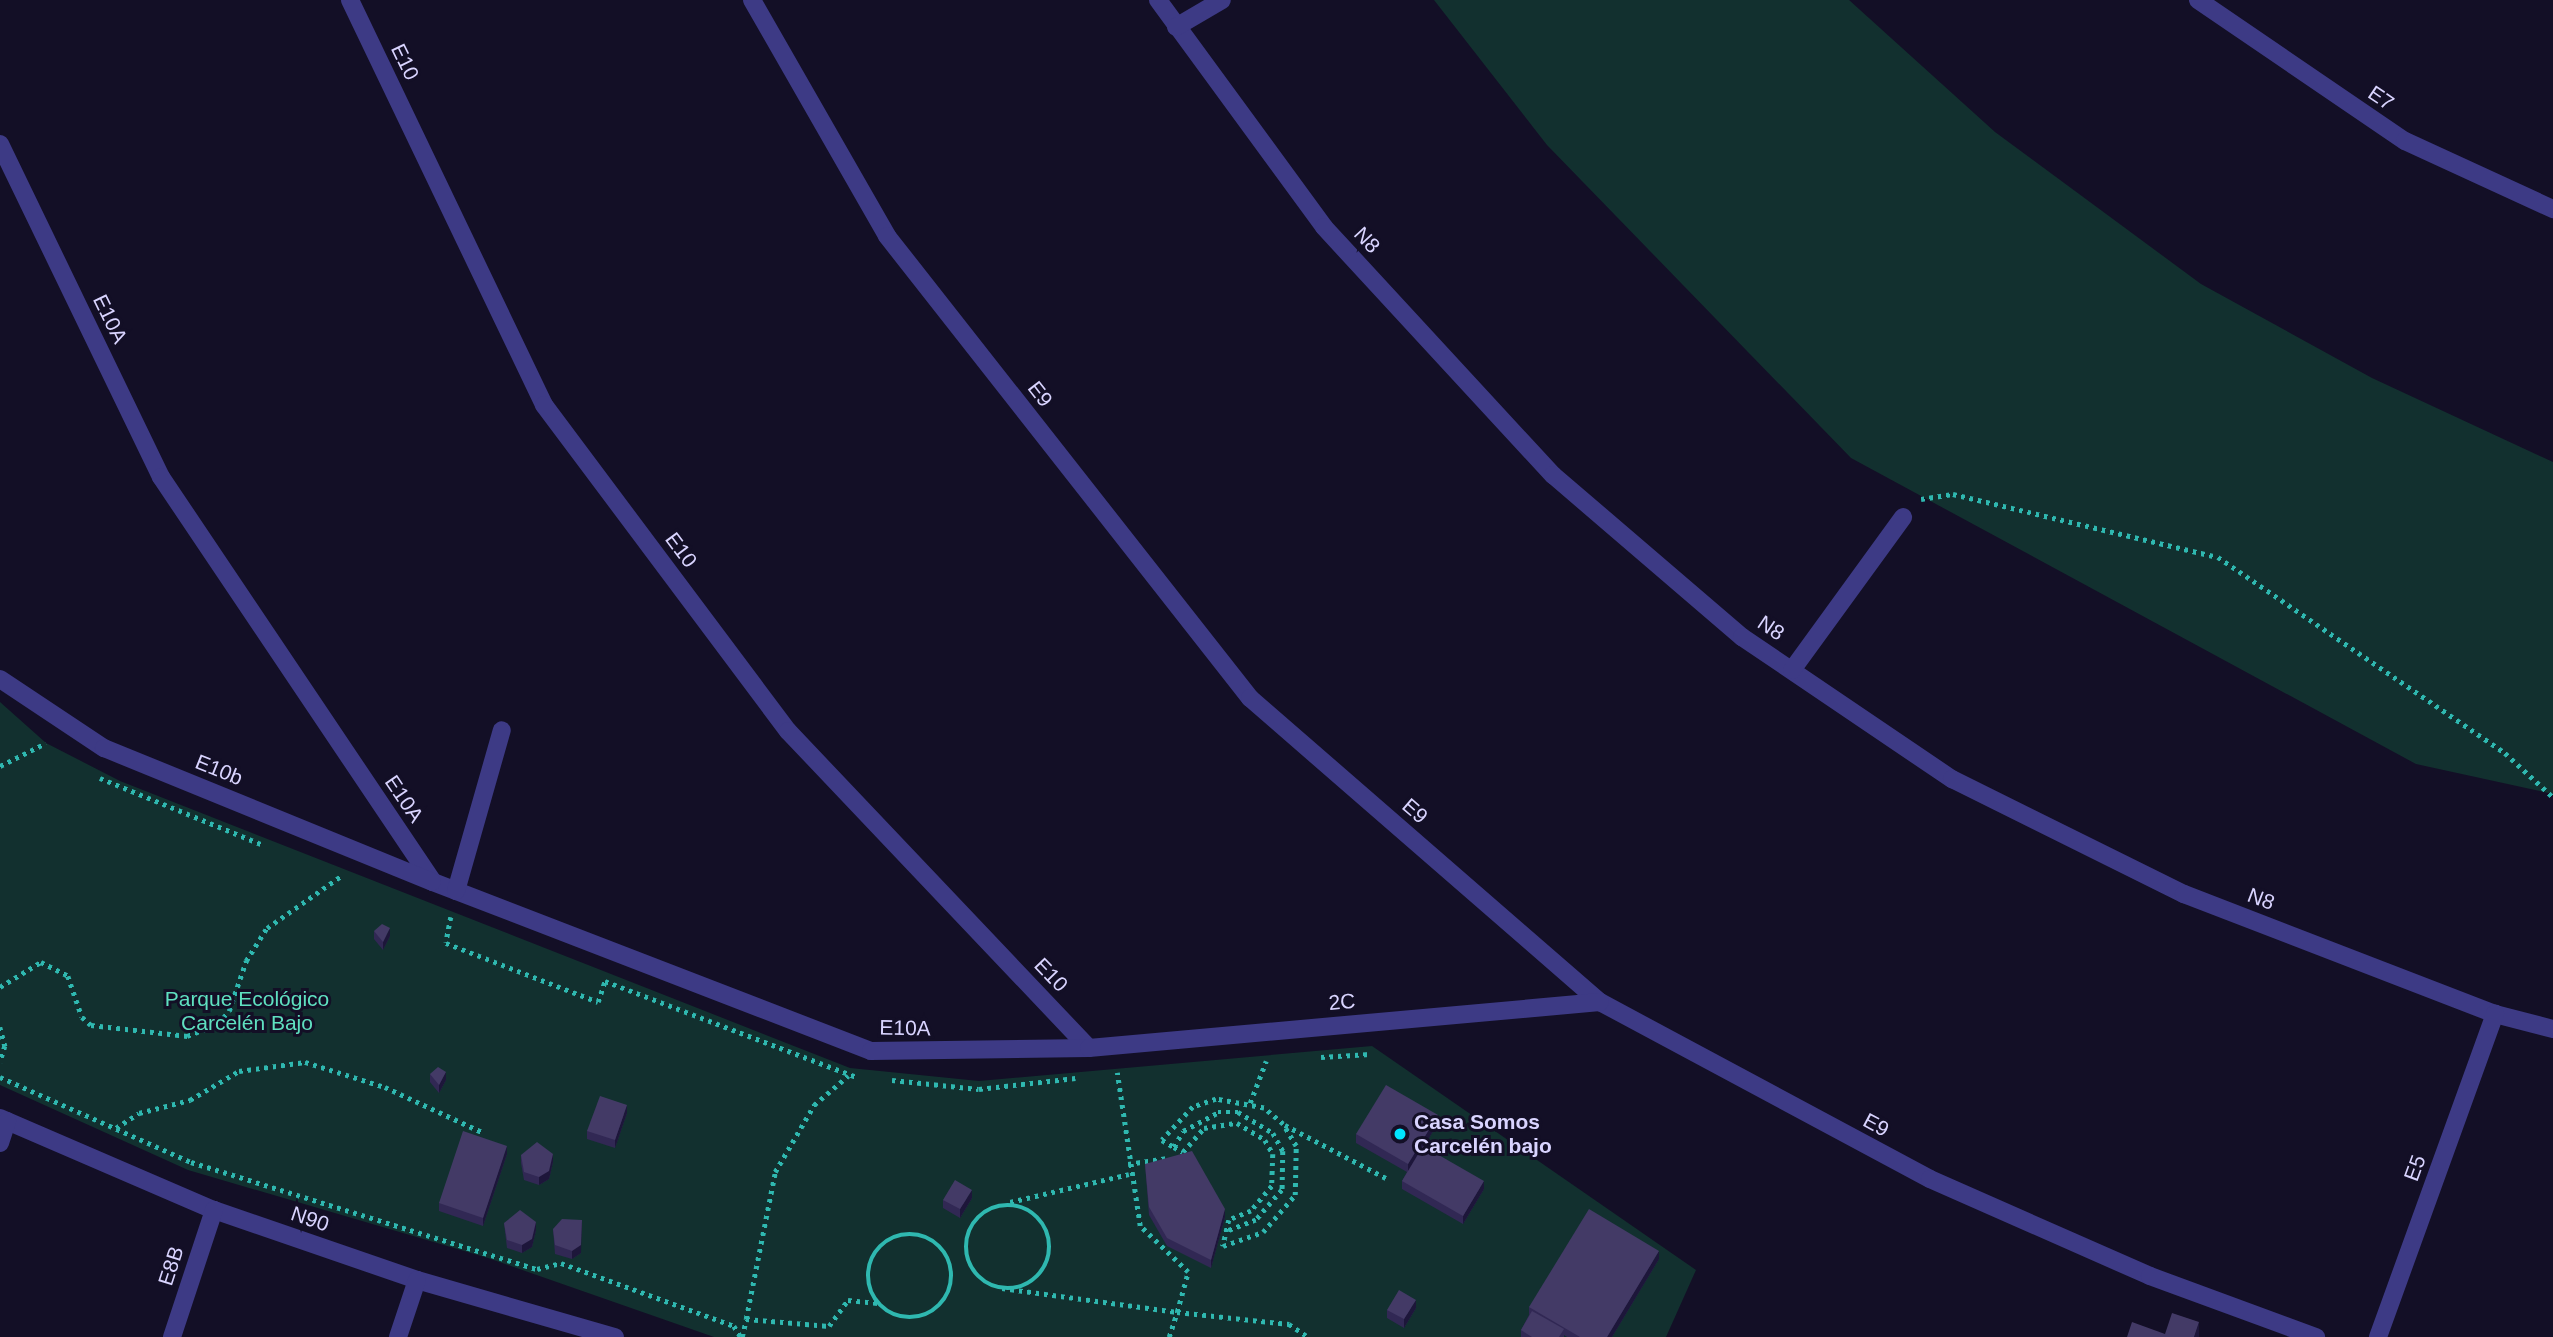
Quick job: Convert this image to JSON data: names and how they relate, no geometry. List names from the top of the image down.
{
  "streets": {
    "street": [
      "E10",
      "E7",
      "N8",
      "E10A",
      "E9",
      "E10b",
      "2C",
      "E5",
      "N90",
      "E8B"
    ]
  },
  "crossings": [
    ["E10", "E10A"],
    ["E10", "2C"],
    ["N8", "E5"],
    ["E10A", "E10b"],
    ["E10A", "2C"],
    ["E9", "2C"],
    ["N90", "E8B"]
  ],
  "parks": ["Parque Ecológico Carcelén Bajo"],
  "places": ["Casa Somos Carcelén bajo"]
}
